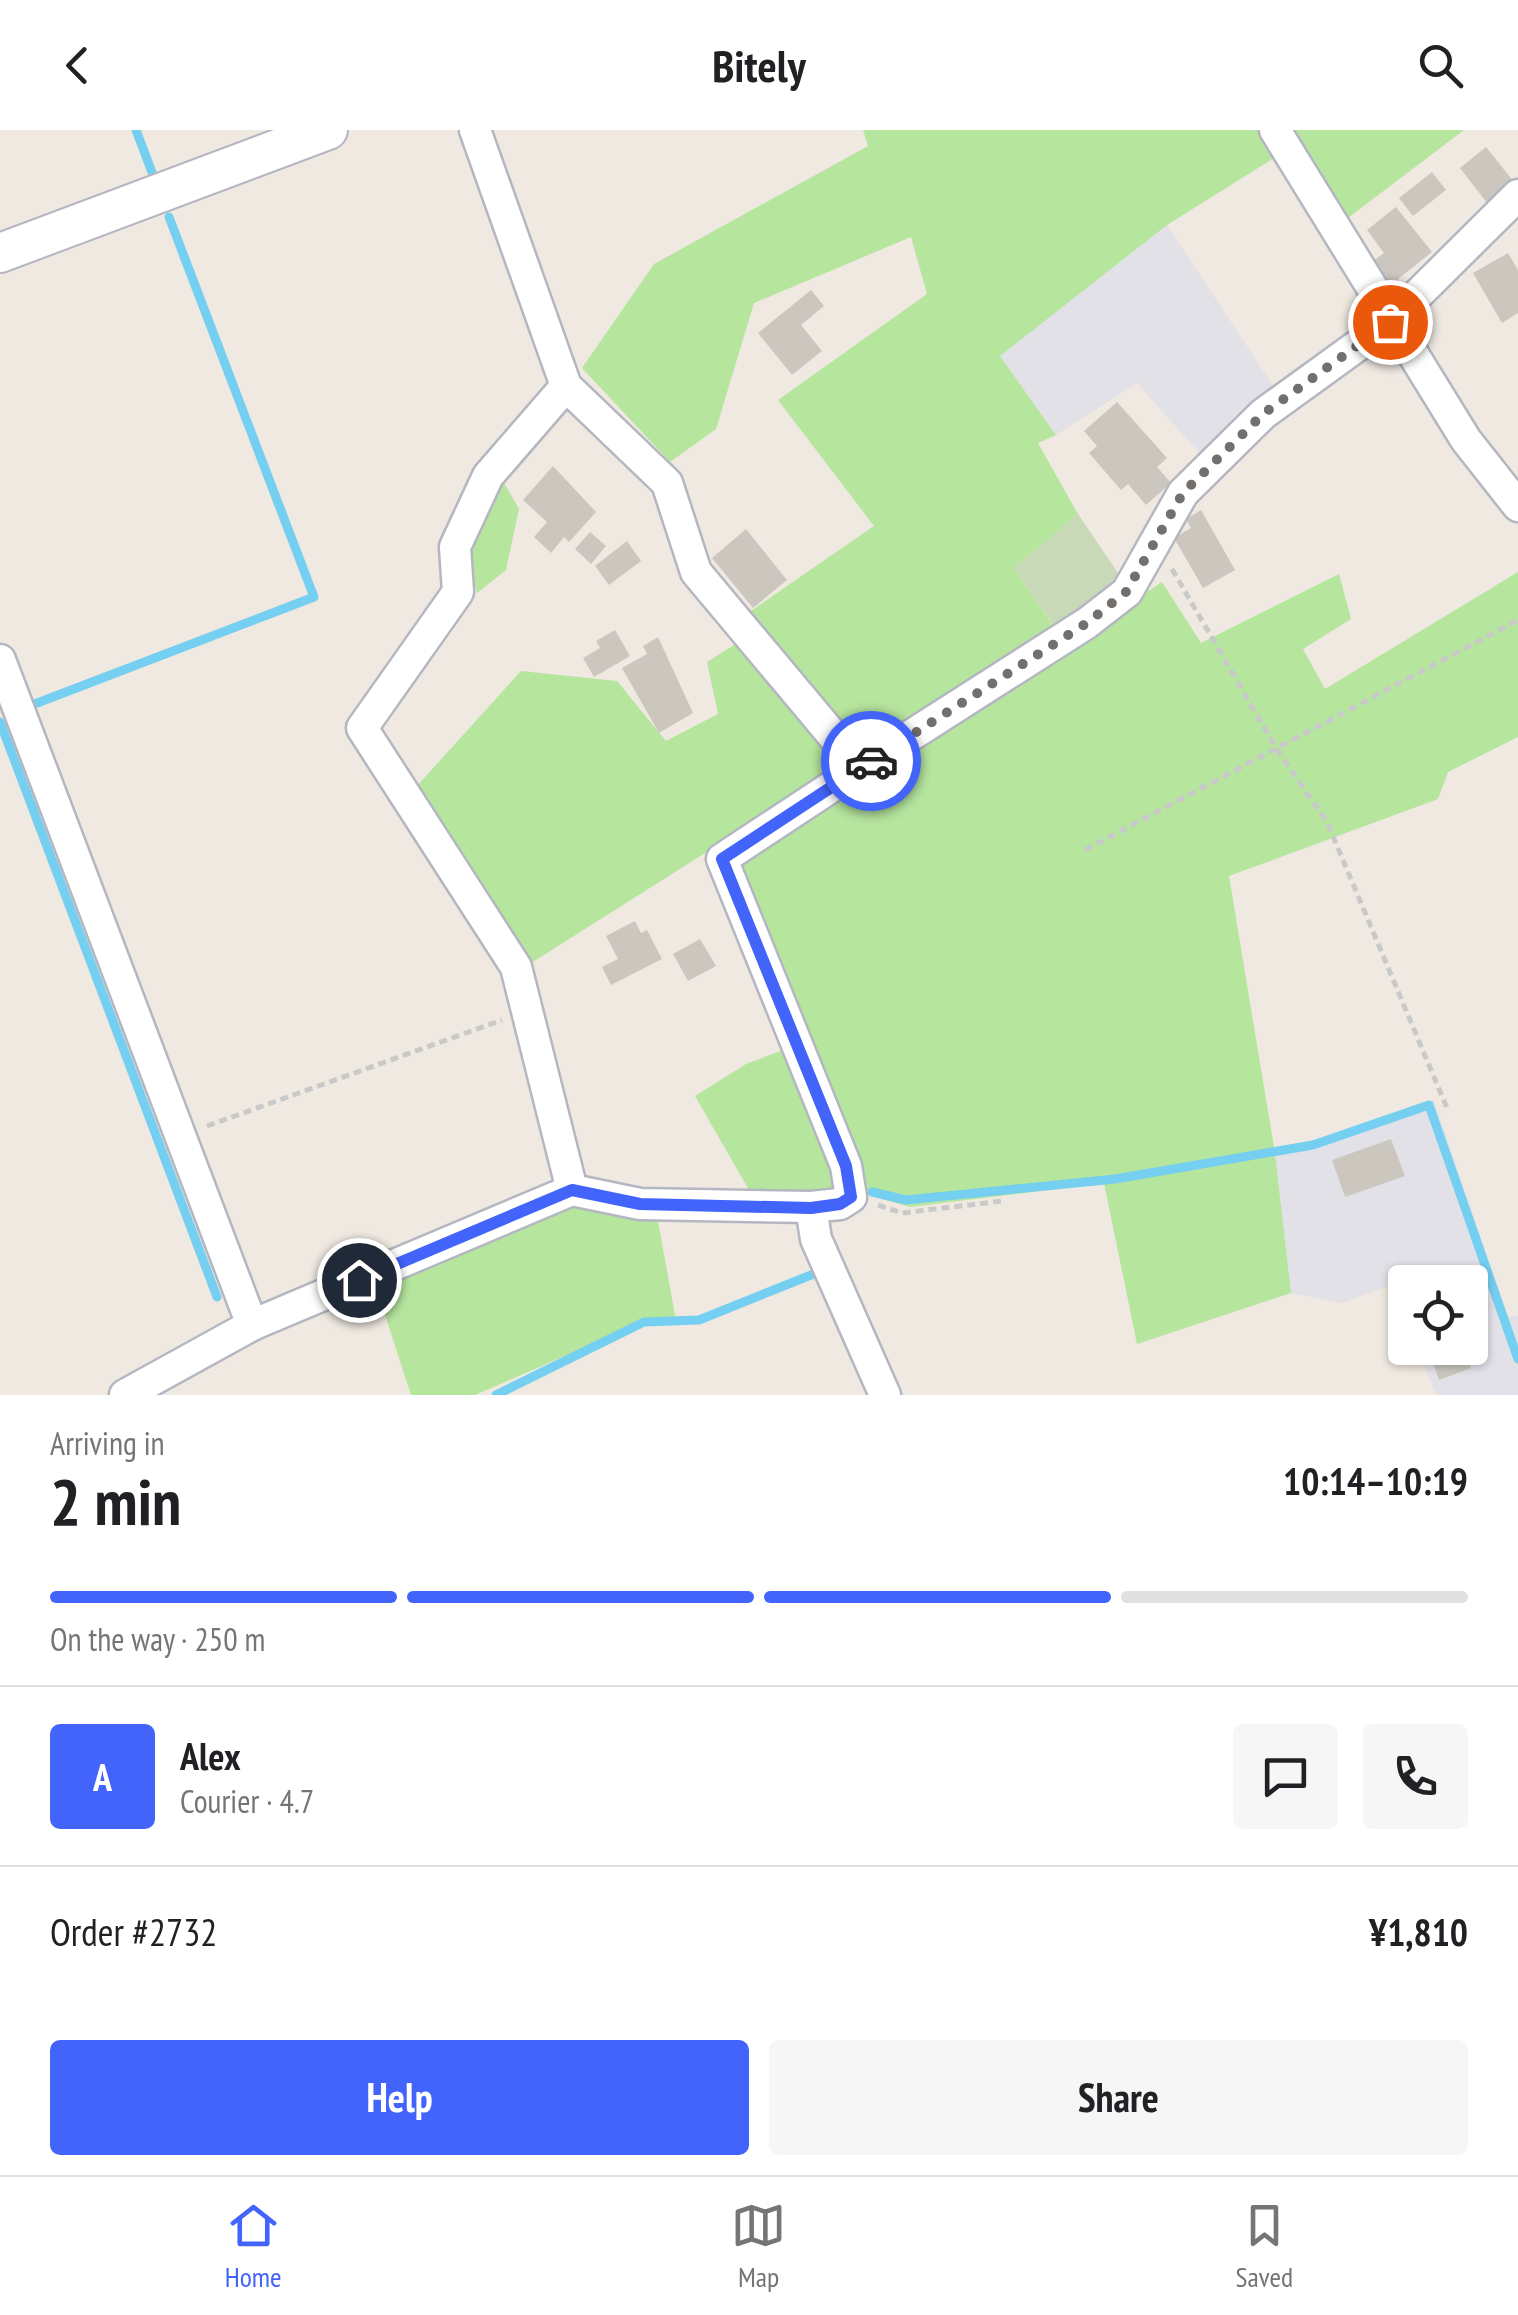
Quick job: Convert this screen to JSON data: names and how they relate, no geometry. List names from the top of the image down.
{
  "page": {
    "header": "Bitely",
    "heading": ["2 min", "Arriving in", "10:14–10:19"],
    "panel": [
      "Alex",
      "Courier · 4.7",
      "Order #2732",
      "¥1,810"
    ],
    "bar": "On the way · 250 m",
    "round": "A",
    "buttons": ["Help", "Share"],
    "tabs": ["Home", "Map", "Saved"]
  }
}
